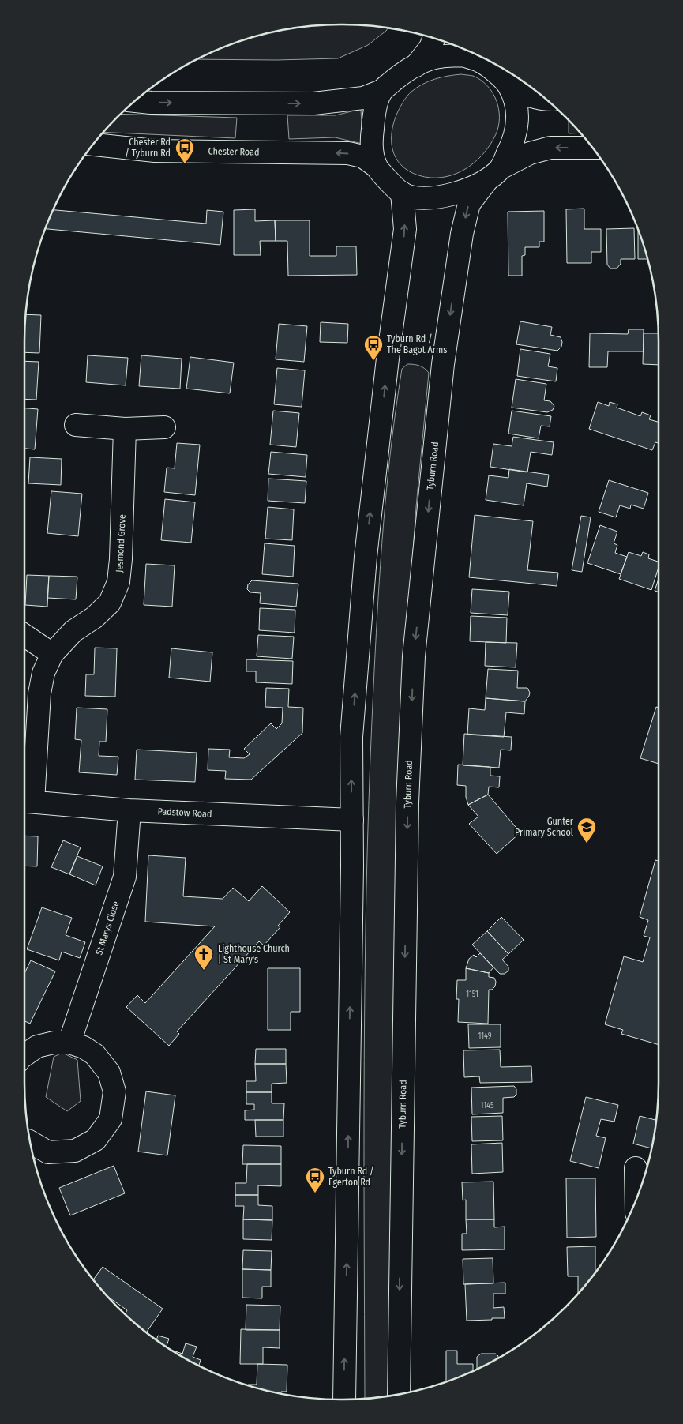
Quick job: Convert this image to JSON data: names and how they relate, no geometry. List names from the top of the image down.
{
  "streets": {
    "main road": [
      "Chester Road",
      "Tyburn Road",
      "Jesmond Grove",
      "Padstow Road",
      "St Marys Close"
    ]
  },
  "crossings": [
    ["Jesmond Grove", "Padstow Road"],
    ["Padstow Road", "St Marys Close"]
  ],
  "places": {
    "bus stop": ["Chester Rd / Tyburn Rd", "Tyburn Rd / The Bagot Arms", "Tyburn Rd / Egerton Rd"],
    "school or university": ["Gunter Primary School"],
    "church": ["Lighthouse Church | St Mary's"]
  },
  "house_numbers": ["1151", "1149", "1145"]
}
